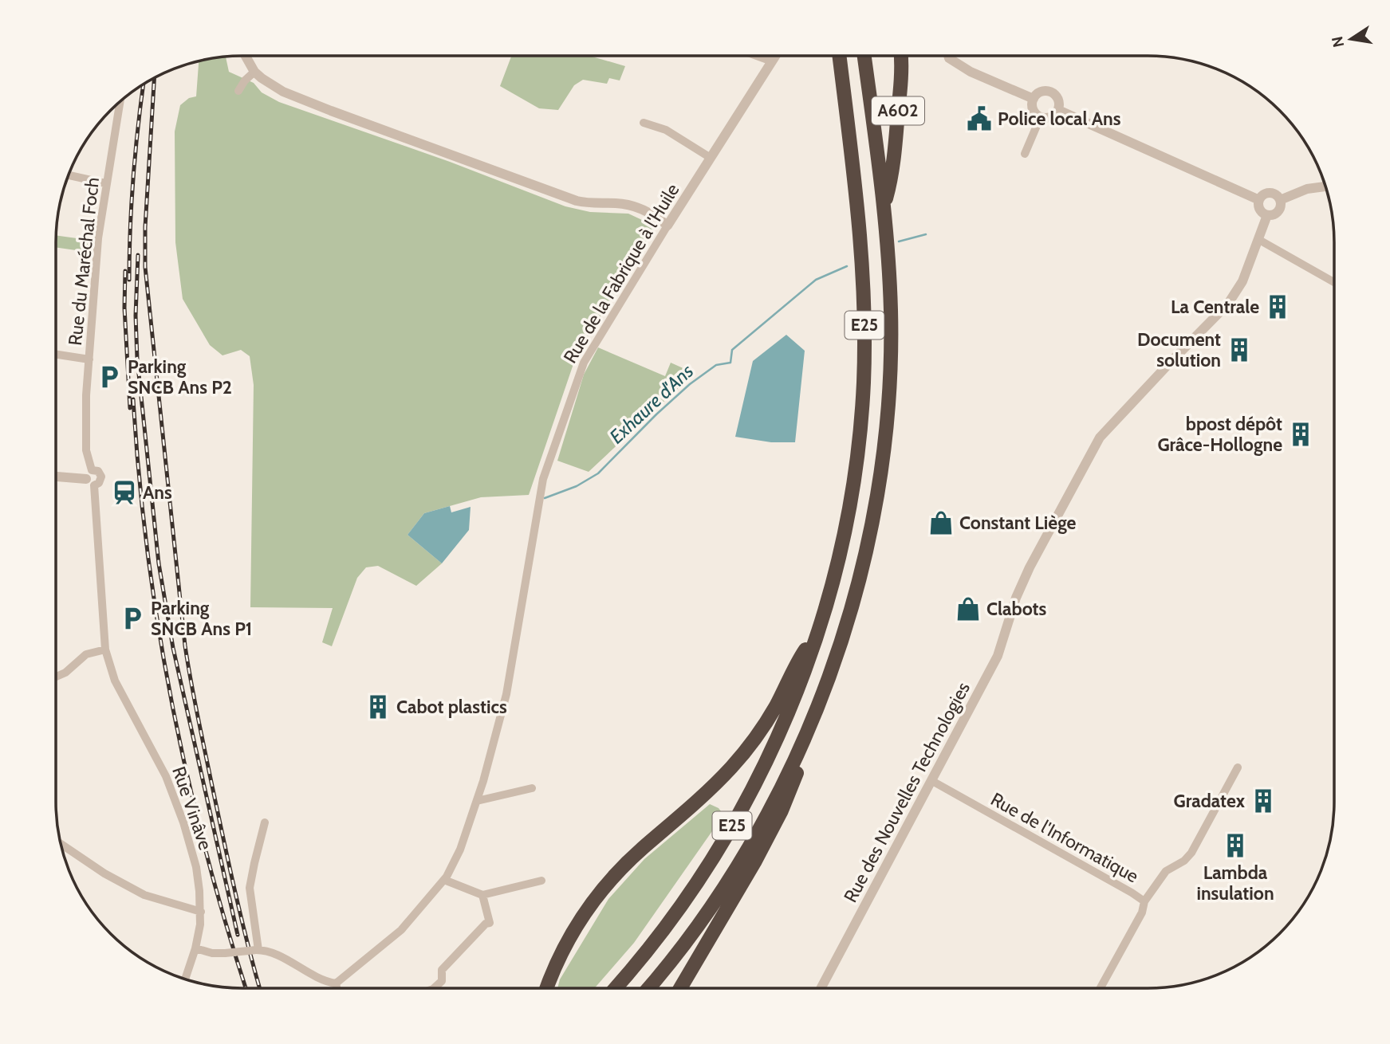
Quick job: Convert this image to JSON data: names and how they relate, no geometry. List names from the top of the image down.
{
  "streets": {
    "highway": ["A602", "E25"],
    "street": [
      "Rue du Maréchal Foch",
      "Rue de la Fabrique à l'Huile",
      "Rue des Nouvelles Technologies",
      "Rue Vinâve",
      "Rue de l'Informatique"
    ]
  },
  "crossings": [
    ["A602", "E25"],
    ["Rue du Maréchal Foch", "Rue Vinâve"],
    ["Rue des Nouvelles Technologies", "Rue de l'Informatique"]
  ],
  "water": ["Exhaure d'Ans"],
  "places": {
    "public building": ["Police local Ans"],
    "building": [
      "La Centrale",
      "Document solution",
      "bpost dépôt Grâce-Hollogne",
      "Cabot plastics",
      "Gradatex",
      "Lambda insulation"
    ],
    "parking": ["Parking SNCB Ans P2", "Parking SNCB Ans P1"],
    "station": ["Ans"],
    "shop": ["Constant Liège", "Clabots"]
  },
  "north": "left"
}
